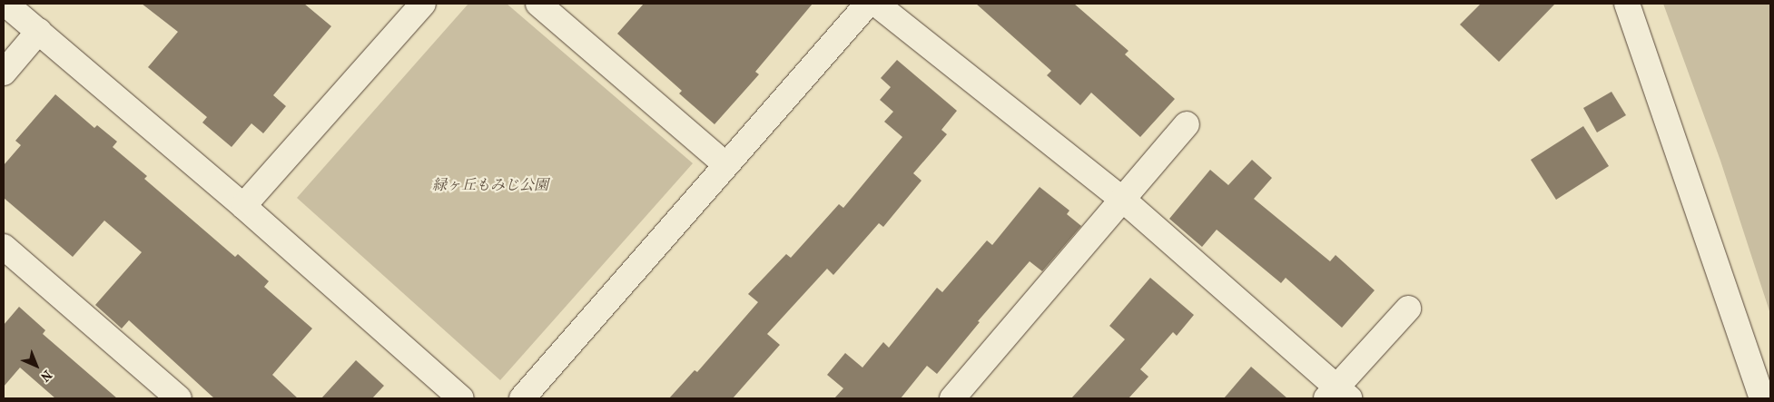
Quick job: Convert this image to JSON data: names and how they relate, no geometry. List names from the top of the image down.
{
  "parks": ["緑ヶ丘もみじ公園"],
  "north": "bottom right"
}
